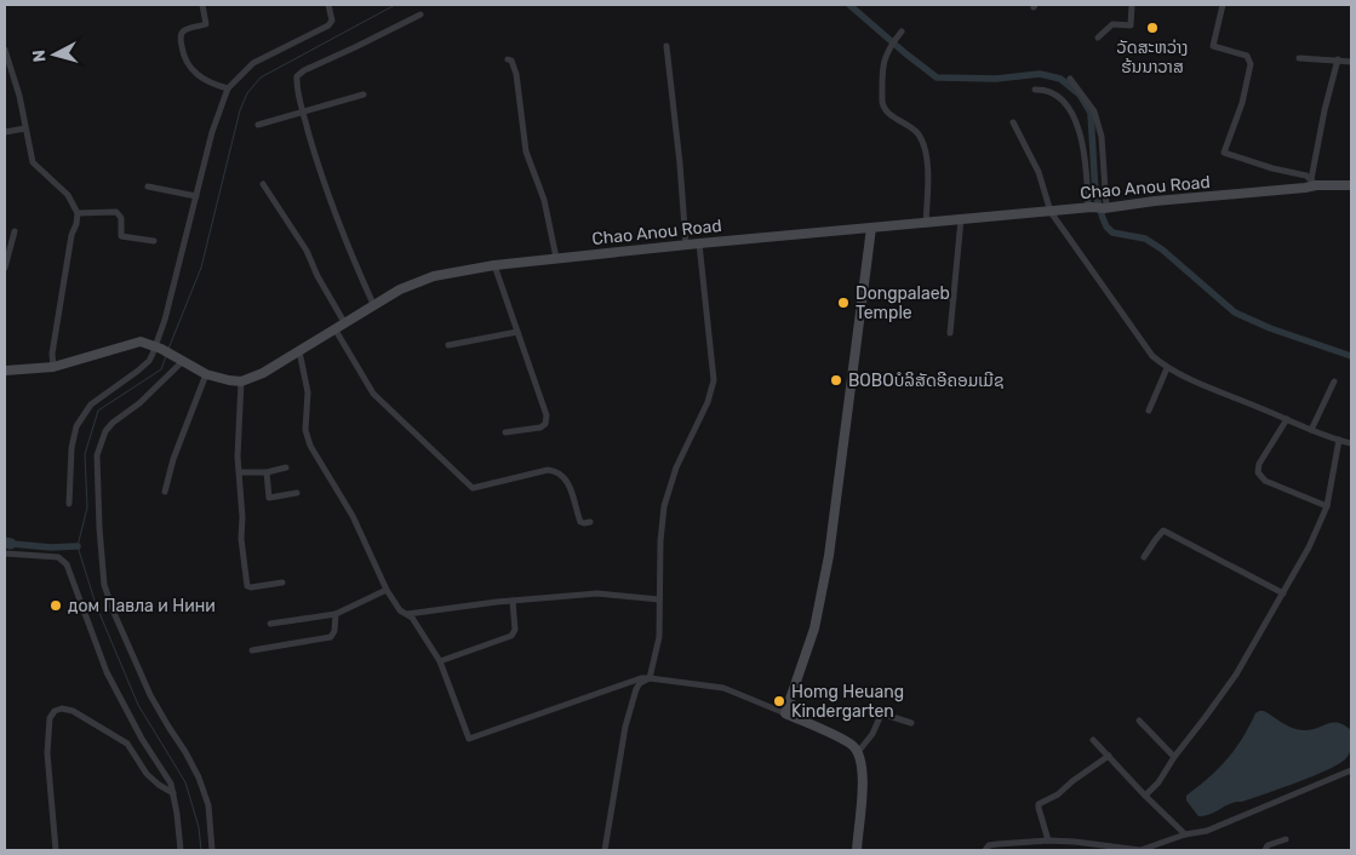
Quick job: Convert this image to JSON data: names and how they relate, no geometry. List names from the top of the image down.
{
  "streets": {
    "street": ["Chao Anou Road"]
  },
  "places": [
    "ວັດສະຫວ່າງ ຮ້ນນາວາສ",
    "Dongpalaeb Temple",
    "BOBOບໍລິສັດອີຄອມເມີຊ",
    "дом Павла и Нини",
    "Homg Heuang Kindergarten"
  ],
  "north": "left"
}
